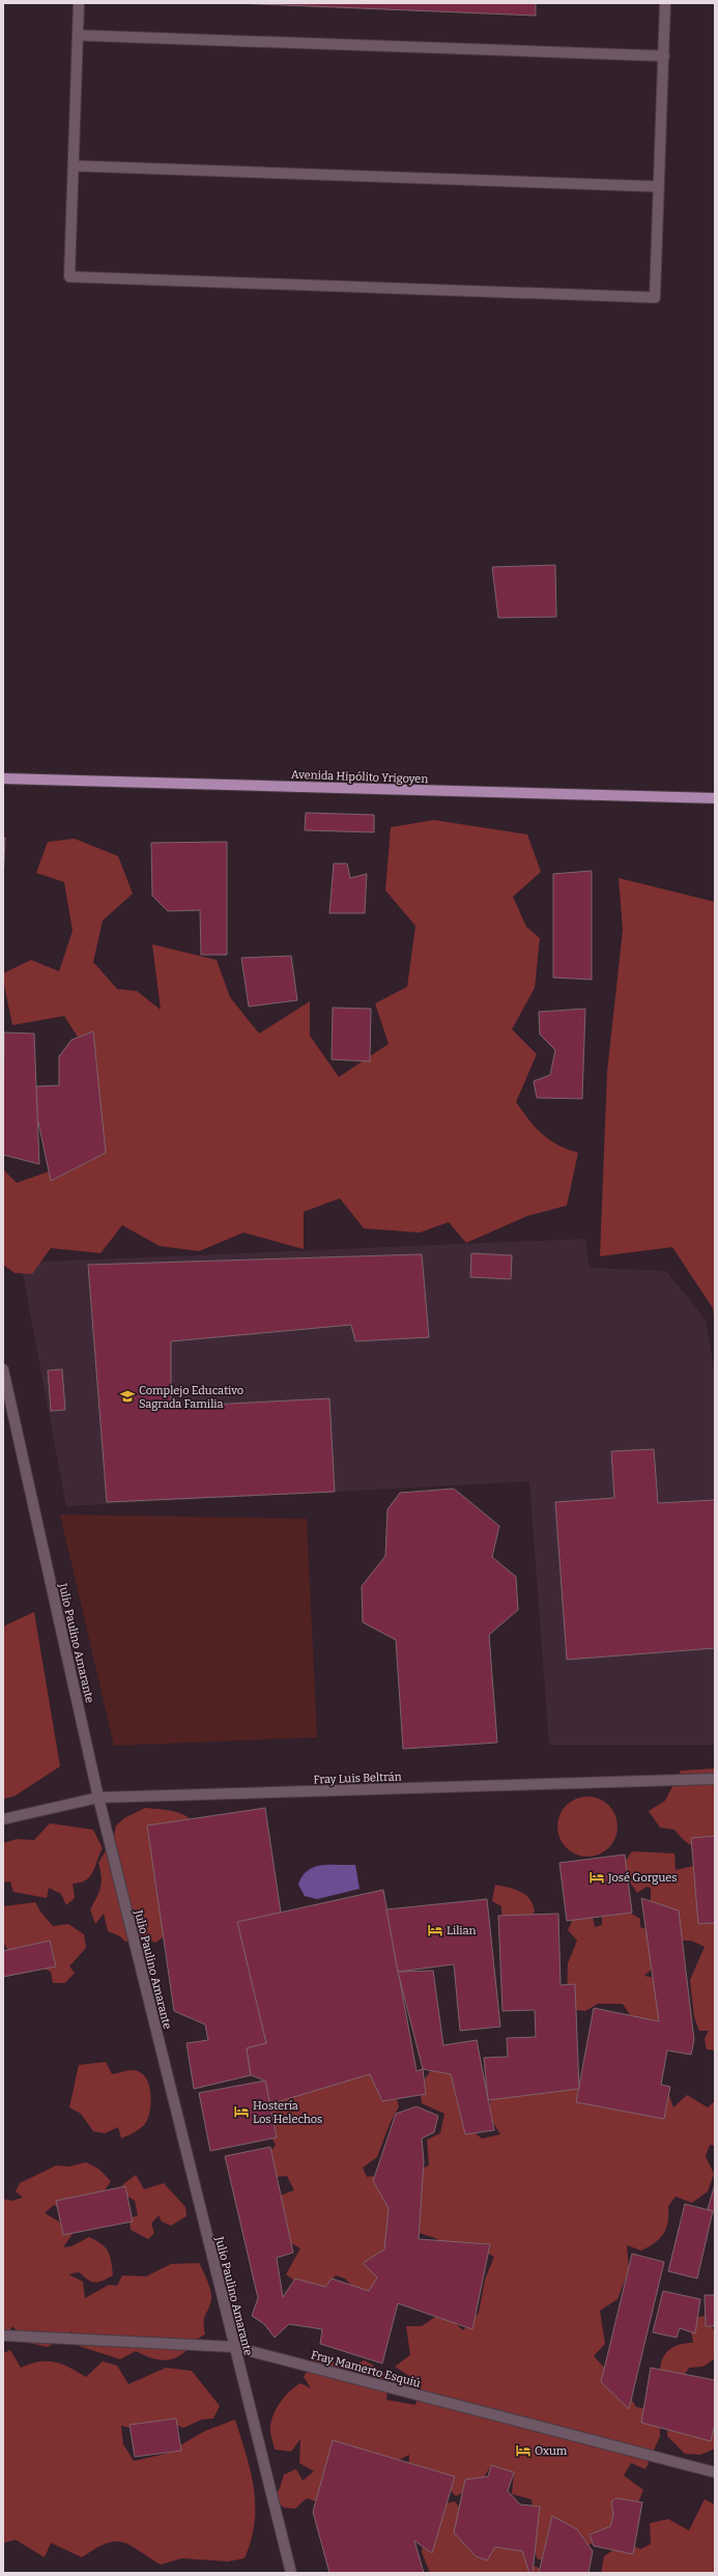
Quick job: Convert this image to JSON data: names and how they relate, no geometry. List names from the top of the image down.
{
  "streets": {
    "main road": ["Avenida Hipólito Yrigoyen"],
    "street": ["Julio Paulino Amarante", "Fray Luis Beltrán", "Fray Mamerto Esquiú"]
  },
  "crossings": [
    ["Julio Paulino Amarante", "Fray Luis Beltrán"],
    ["Julio Paulino Amarante", "Fray Mamerto Esquiú"]
  ],
  "places": {
    "school or university": ["Complejo Educativo Sagrada Familia"],
    "hotel": [
      "José Gorgues",
      "Lilian",
      "Hostería Los Helechos",
      "Oxum"
    ]
  }
}
